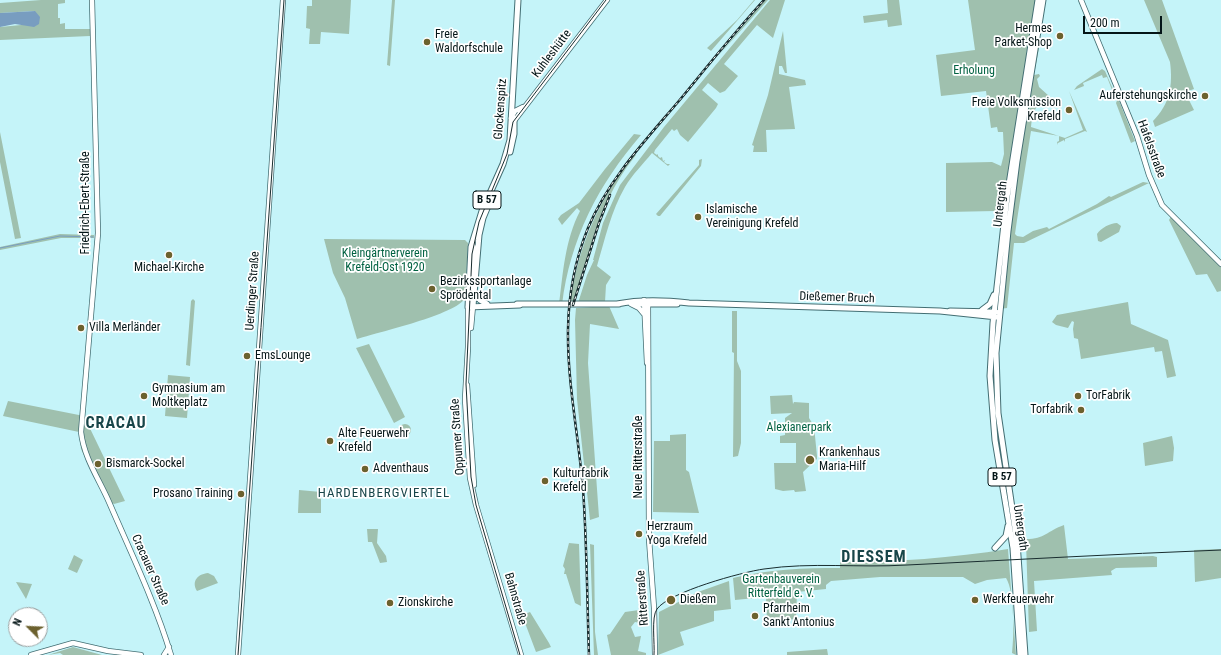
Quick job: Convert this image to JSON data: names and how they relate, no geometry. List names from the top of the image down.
{
  "streets": {
    "main road": [
      "Kuhleshütte",
      "Glockenspitz",
      "Hafelsstraße",
      "B 57",
      "Friedrich-Ebert-Straße",
      "Untergath",
      "Uerdinger Straße",
      "Dießemer Bruch",
      "Oppumer Straße",
      "Neue Ritterstraße",
      "Cracauer Straße",
      "Ritterstraße",
      "Bahnstraße"
    ]
  },
  "crossings": [
    ["Kuhleshütte", "Glockenspitz"],
    ["Glockenspitz", "B 57"],
    ["Glockenspitz", "Oppumer Straße"],
    ["B 57", "Oppumer Straße"],
    ["Friedrich-Ebert-Straße", "Cracauer Straße"],
    ["Untergath", "Dießemer Bruch"],
    ["Dießemer Bruch", "Neue Ritterstraße"],
    ["Oppumer Straße", "Bahnstraße"],
    ["Neue Ritterstraße", "Ritterstraße"]
  ],
  "districts": ["CRACAU", "HARDENBERGVIERTEL", "DIESSEM"],
  "parks": [
    "Erholung",
    "Kleingärtnerverein Krefeld-Ost 1920",
    "Alexianerpark",
    "Gartenbauverein Ritterfeld e. V."
  ],
  "places": [
    "Hermes Parket-Shop",
    "Freie Waldorfschule",
    "Auferstehungskirche",
    "Freie Volksmission Krefeld",
    "Islamische Vereinigung Krefeld",
    "Michael-Kirche",
    "Bezirkssportanlage Sprödental",
    "Villa Merländer",
    "EmsLounge",
    "Gymnasium am Moltkeplatz",
    "TorFabrik",
    "Torfabrik",
    "Alte Feuerwehr Krefeld",
    "Krankenhaus Maria-Hilf",
    "Bismarck-Sockel",
    "Adventhaus",
    "Kulturfabrik Krefeld",
    "Prosano Training",
    "Herzraum Yoga Krefeld",
    "Dießem",
    "Werkfeuerwehr",
    "Zionskirche",
    "Pfarrheim Sankt Antonius"
  ],
  "scale_bar": "200 m",
  "north": "top left"
}
